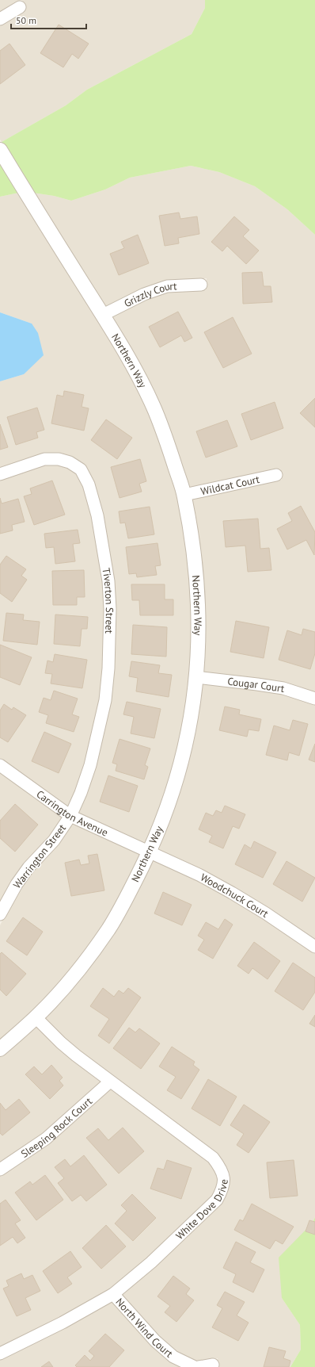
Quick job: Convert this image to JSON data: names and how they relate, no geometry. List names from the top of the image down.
{
  "streets": {
    "street": [
      "Grizzly Court",
      "Northern Way",
      "Wildcat Court",
      "Tiverton Street",
      "Cougar Court",
      "Carrington Avenue",
      "Warrington Street",
      "Woodchuck Court",
      "Sleeping Rock Court",
      "White Dove Drive",
      "North Wind Court"
    ]
  },
  "crossings": [
    ["Grizzly Court", "Northern Way"],
    ["Northern Way", "Wildcat Court"],
    ["Northern Way", "Cougar Court"],
    ["Northern Way", "Carrington Avenue"],
    ["Northern Way", "Woodchuck Court"],
    ["Northern Way", "White Dove Drive"],
    ["Tiverton Street", "Carrington Avenue"],
    ["Tiverton Street", "Warrington Street"],
    ["Carrington Avenue", "Warrington Street"],
    ["Carrington Avenue", "Woodchuck Court"],
    ["Sleeping Rock Court", "White Dove Drive"],
    ["White Dove Drive", "North Wind Court"]
  ],
  "scale_bar": "50 m"
}
